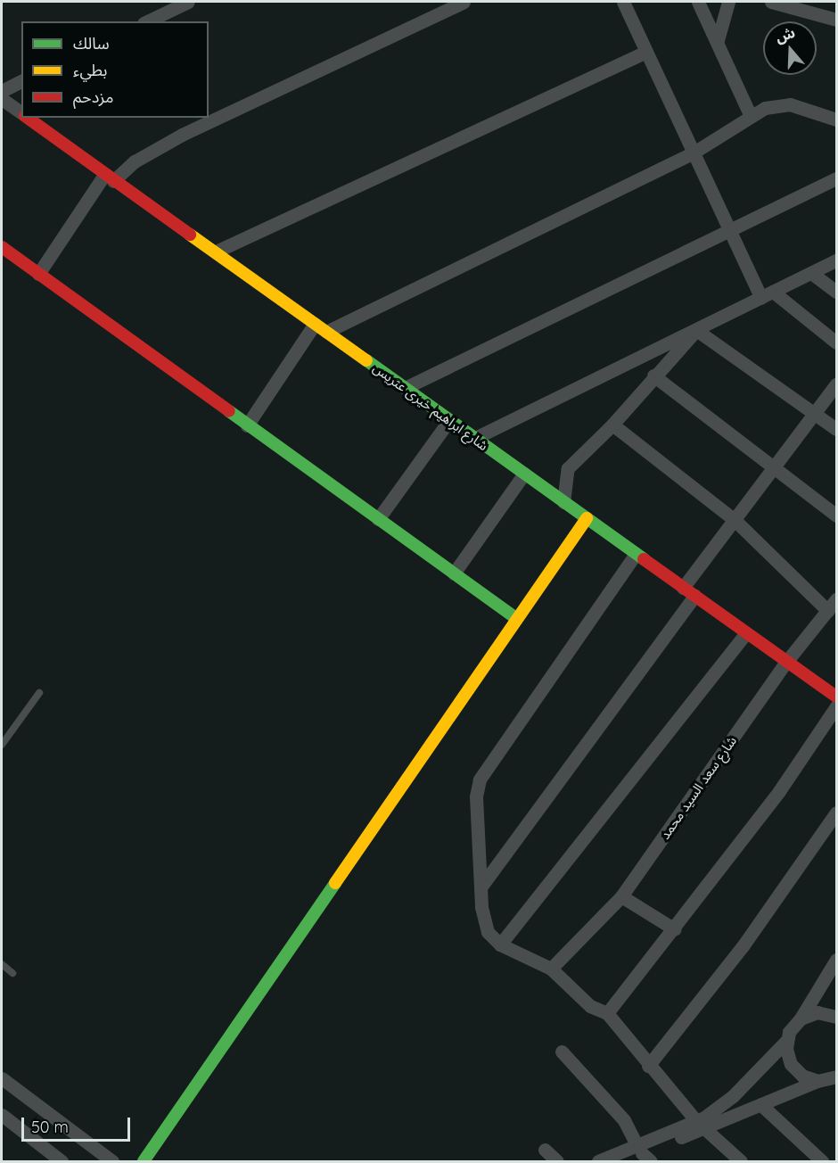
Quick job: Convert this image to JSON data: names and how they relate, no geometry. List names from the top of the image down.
{
  "streets": {
    "street": ["شارع ابراهيم خيرى عتريس", "شارع سعد السيد محمد"]
  },
  "crossings": [
    ["شارع ابراهيم خيرى عتريس", "شارع سعد السيد محمد"]
  ],
  "legend": ["سالك", "بطيء", "مزدحم"],
  "scale_bar": "50 m",
  "north": "top"
}
